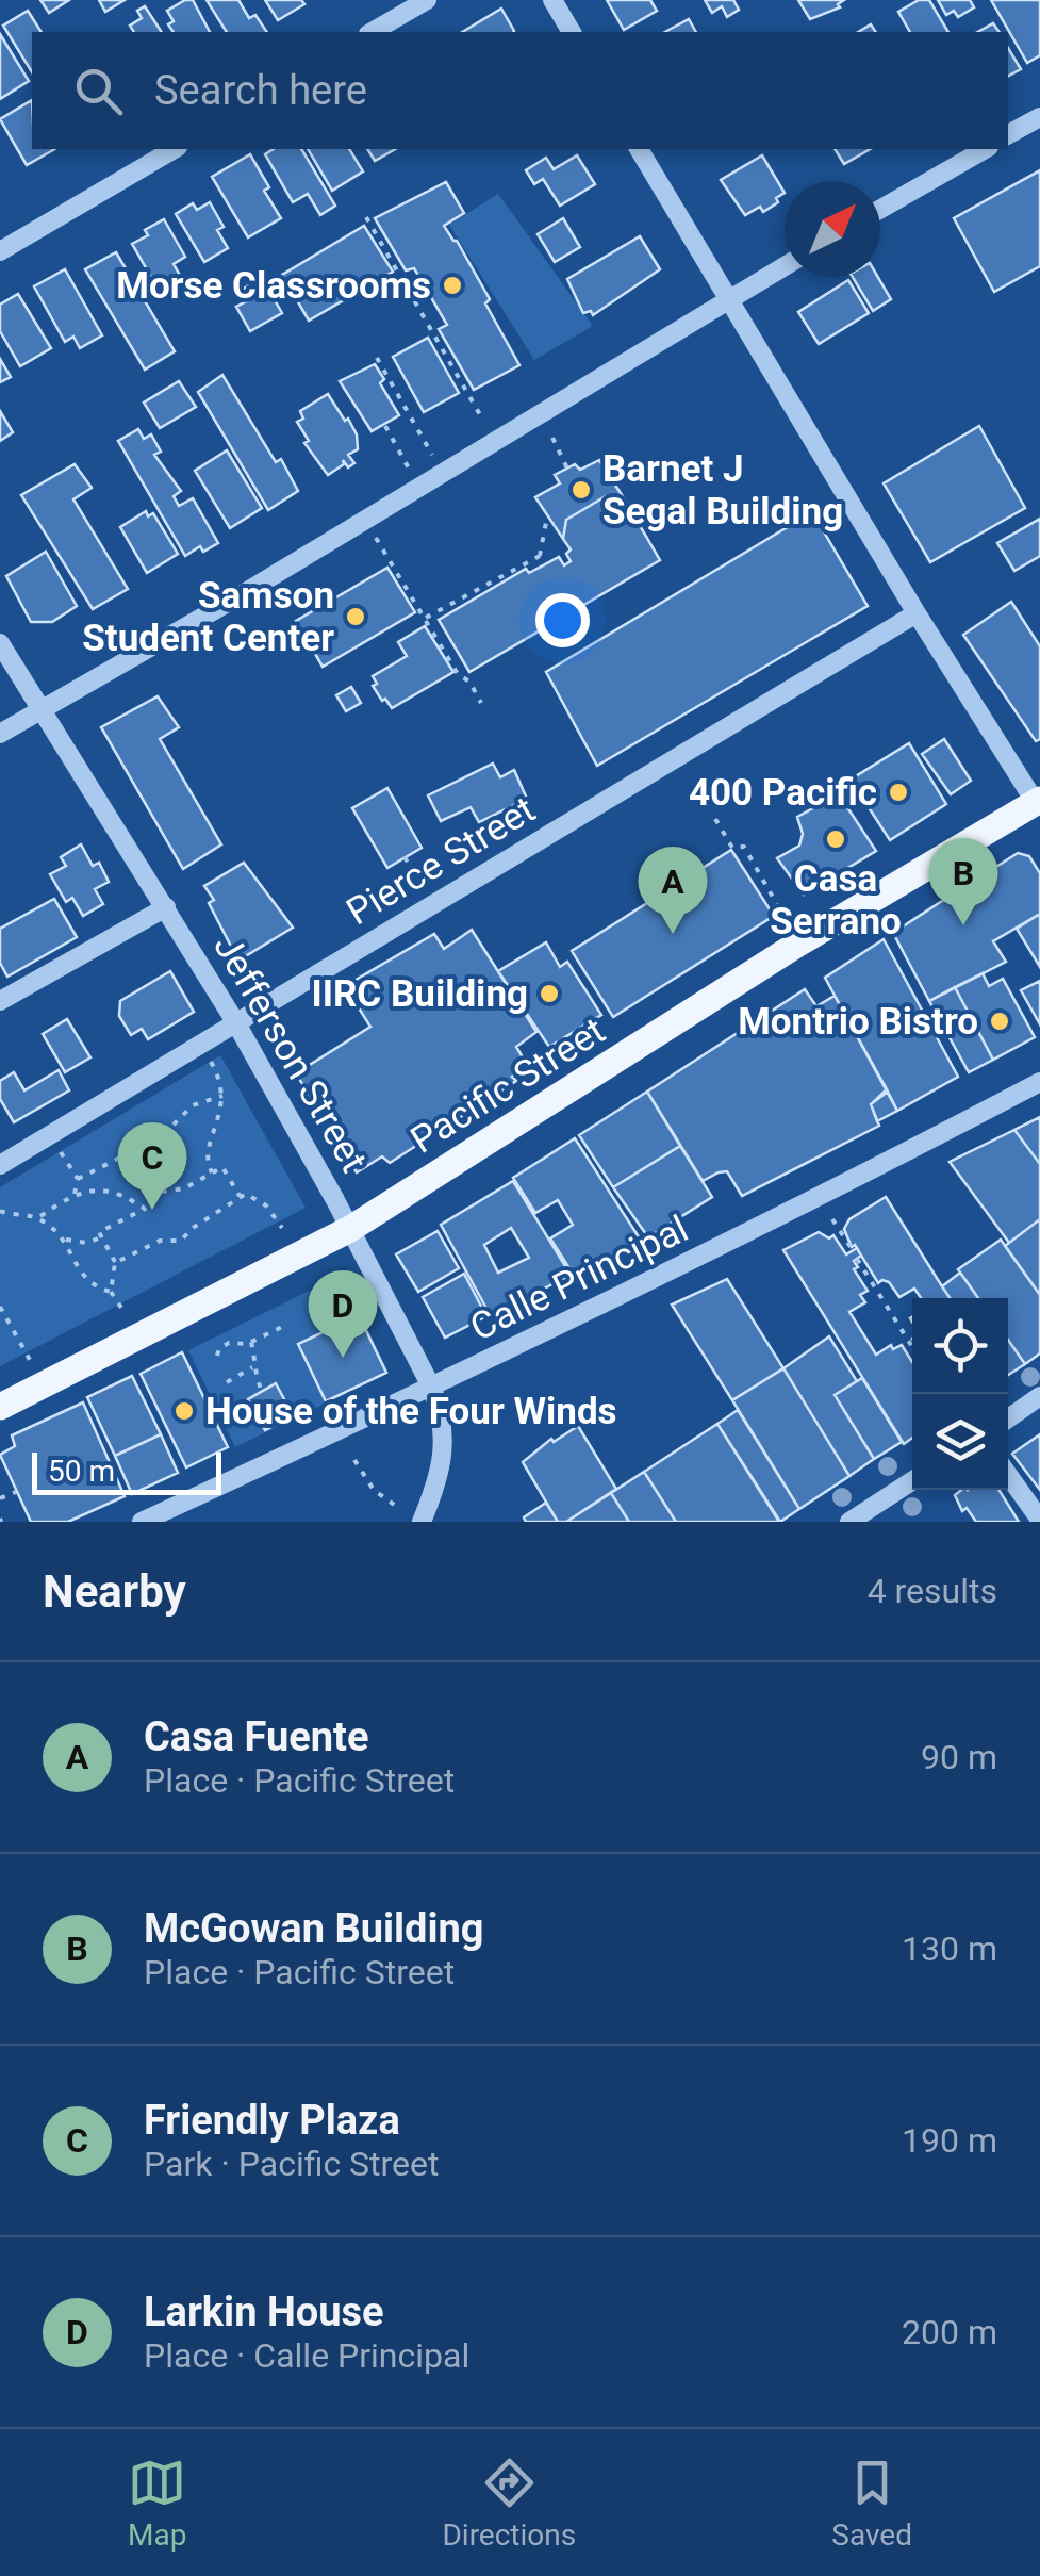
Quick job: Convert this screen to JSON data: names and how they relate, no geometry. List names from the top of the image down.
{
  "streets": {
    "main road": ["Pacific Street"],
    "street": ["Pierce Street", "Jefferson Street", "Calle Principal"]
  },
  "crossings": [
    ["Pierce Street", "Jefferson Street"],
    ["Jefferson Street", "Pacific Street"],
    ["Jefferson Street", "Calle Principal"]
  ],
  "places": [
    "Morse Classrooms",
    "Barnet J Segal Building",
    "Samson Student Center",
    "400 Pacific",
    "Casa Serrano",
    "IIRC Building",
    "Montrio Bistro",
    "House of the Four Winds"
  ],
  "scale_bar": "50 m",
  "north": "top right",
  "page": {
    "search": "Search here",
    "pins": [
      "B",
      "A",
      "C",
      "D"
    ],
    "scale": "50 m",
    "heading": ["Nearby", "4 results"],
    "list": [
      {
        "mark": "A",
        "name": "Casa Fuente",
        "note": "Place · Pacific Street",
        "value": "90 m"
      },
      {
        "mark": "B",
        "name": "McGowan Building",
        "note": "Place · Pacific Street",
        "value": "130 m"
      },
      {
        "mark": "C",
        "name": "Friendly Plaza",
        "note": "Park · Pacific Street",
        "value": "190 m"
      },
      {
        "mark": "D",
        "name": "Larkin House",
        "note": "Place · Calle Principal",
        "value": "200 m"
      }
    ],
    "nav": ["Map", "Directions", "Saved"]
  }
}
